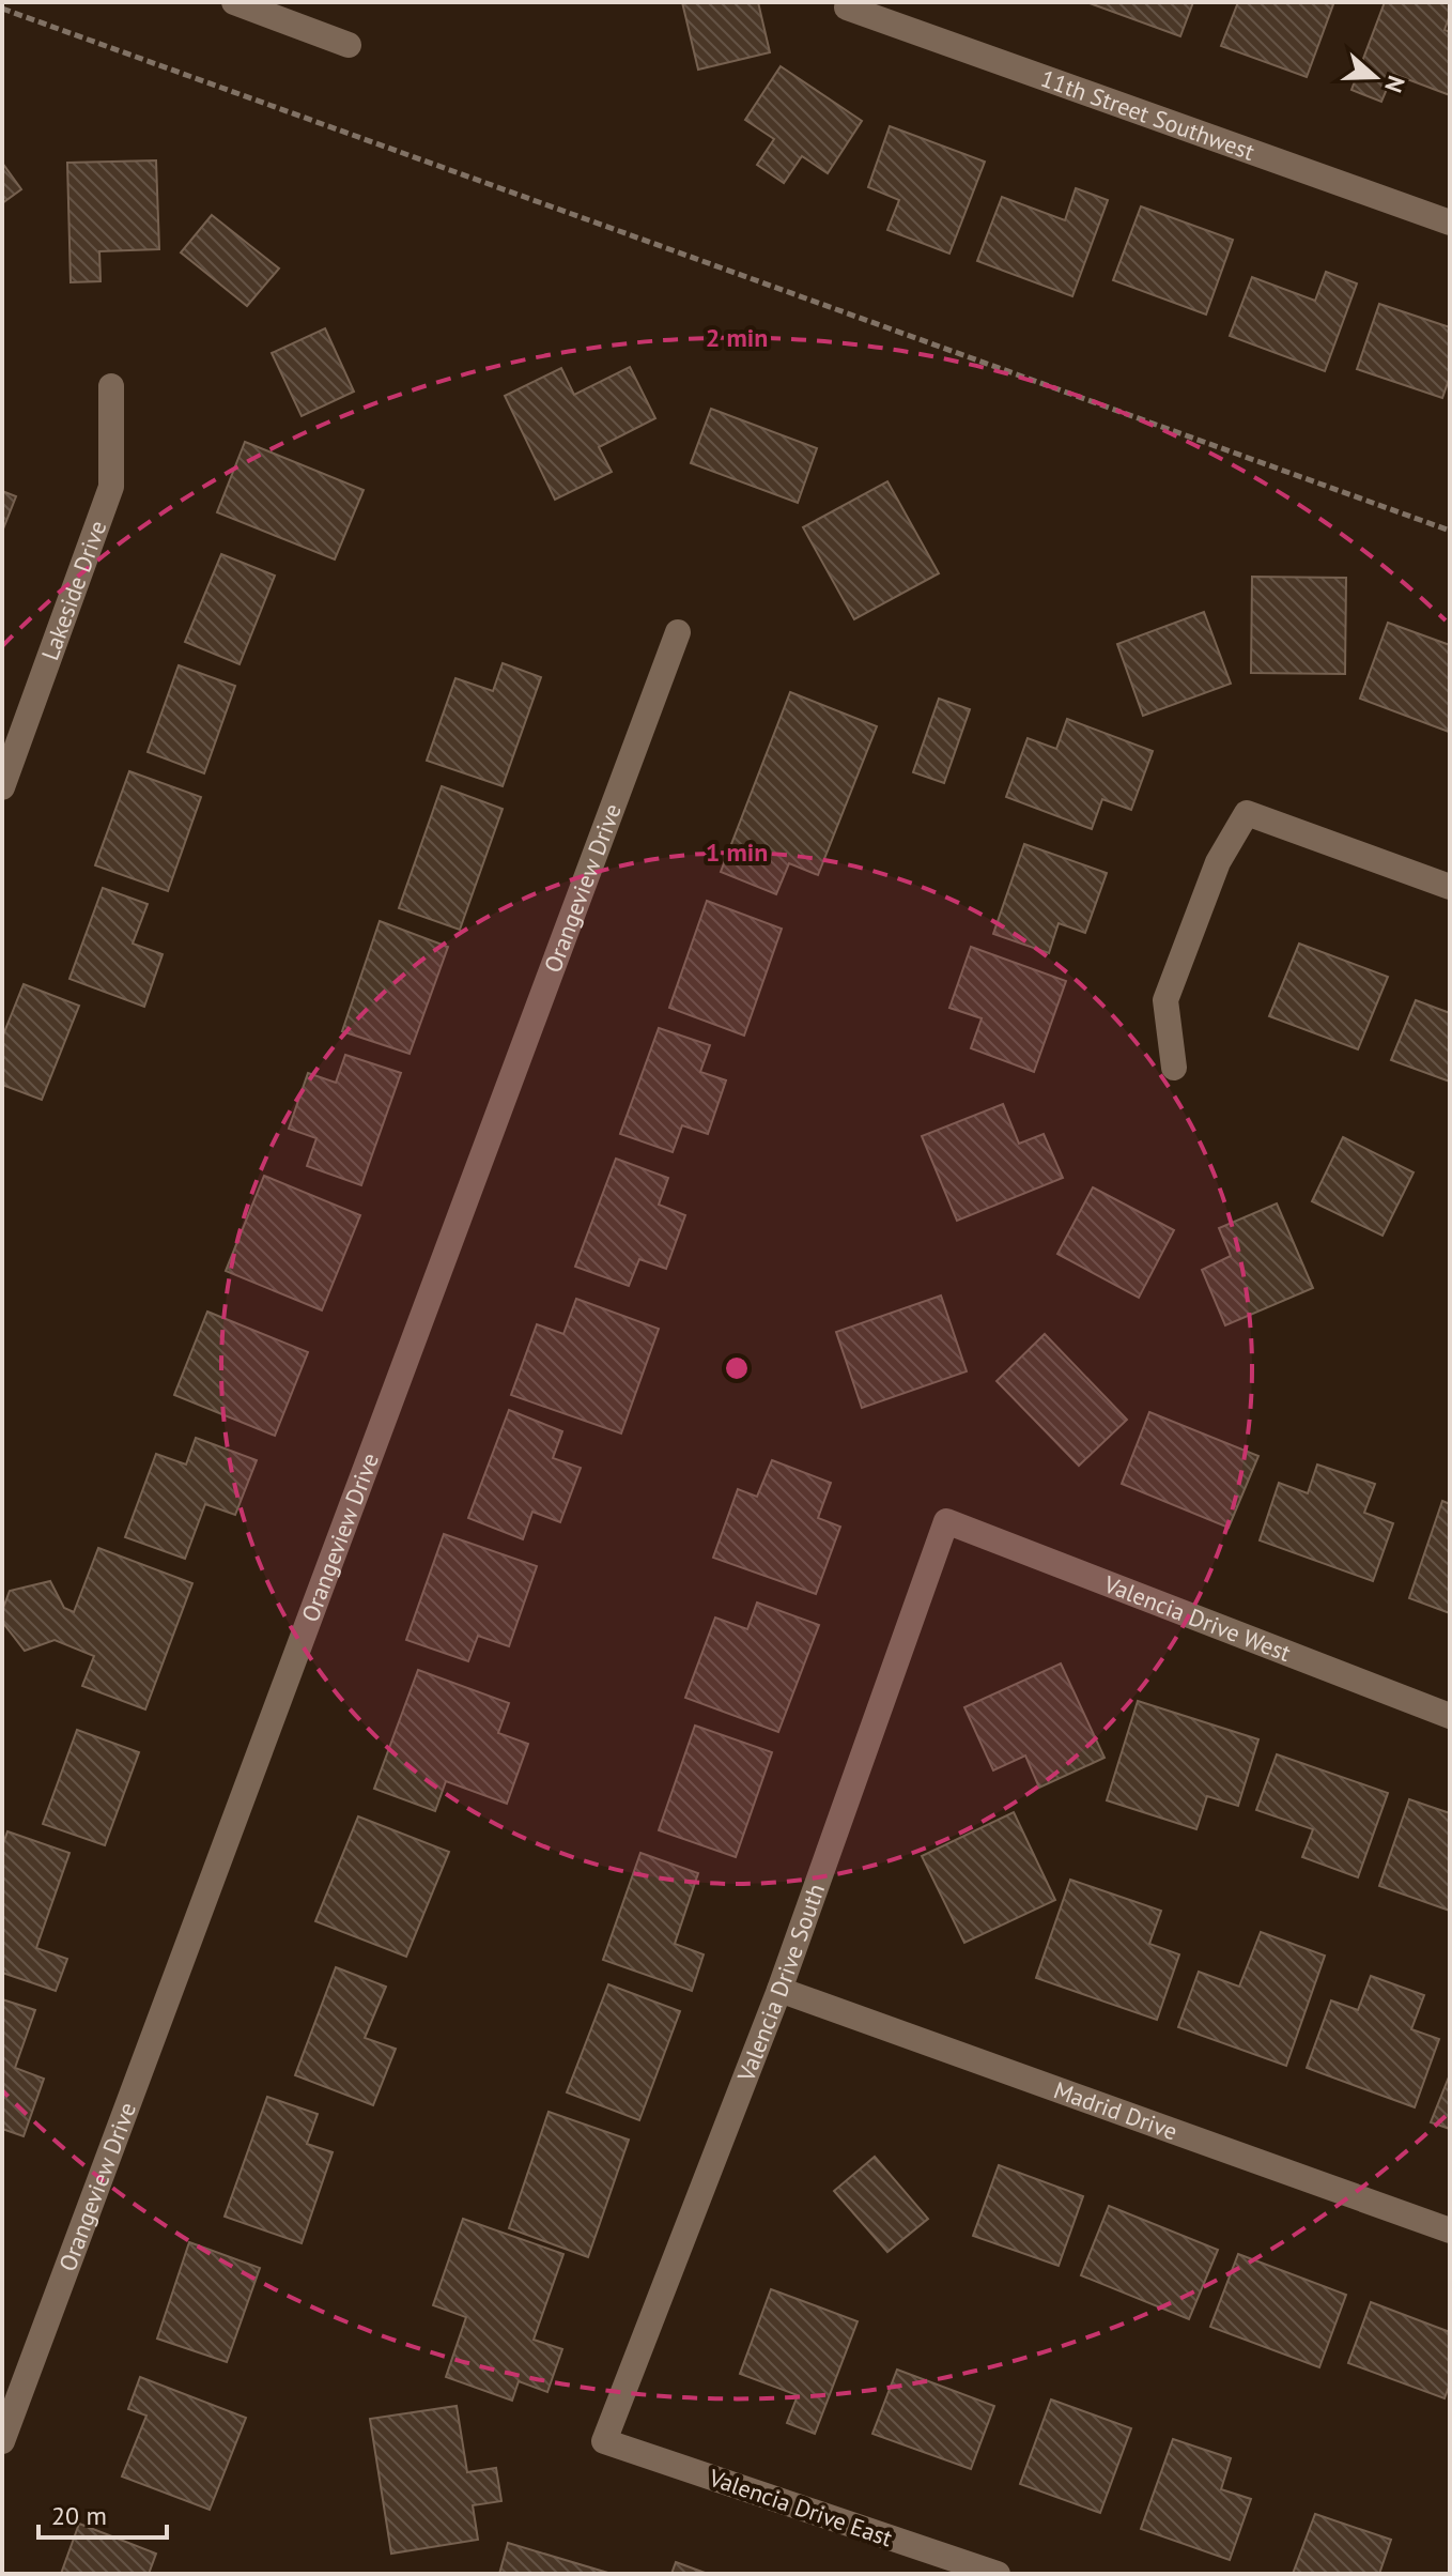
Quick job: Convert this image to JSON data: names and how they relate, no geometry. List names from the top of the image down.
{
  "streets": {
    "street": [
      "11th Street Southwest",
      "Lakeside Drive",
      "Orangeview Drive",
      "Valencia Drive West",
      "Valencia Drive South",
      "Madrid Drive",
      "Valencia Drive East"
    ]
  },
  "crossings": [
    ["Valencia Drive West", "Valencia Drive South"],
    ["Valencia Drive South", "Madrid Drive"],
    ["Valencia Drive South", "Valencia Drive East"]
  ],
  "scale_bar": "20 m",
  "north": "right",
  "rings": ["2 min", "1 min"]
}
